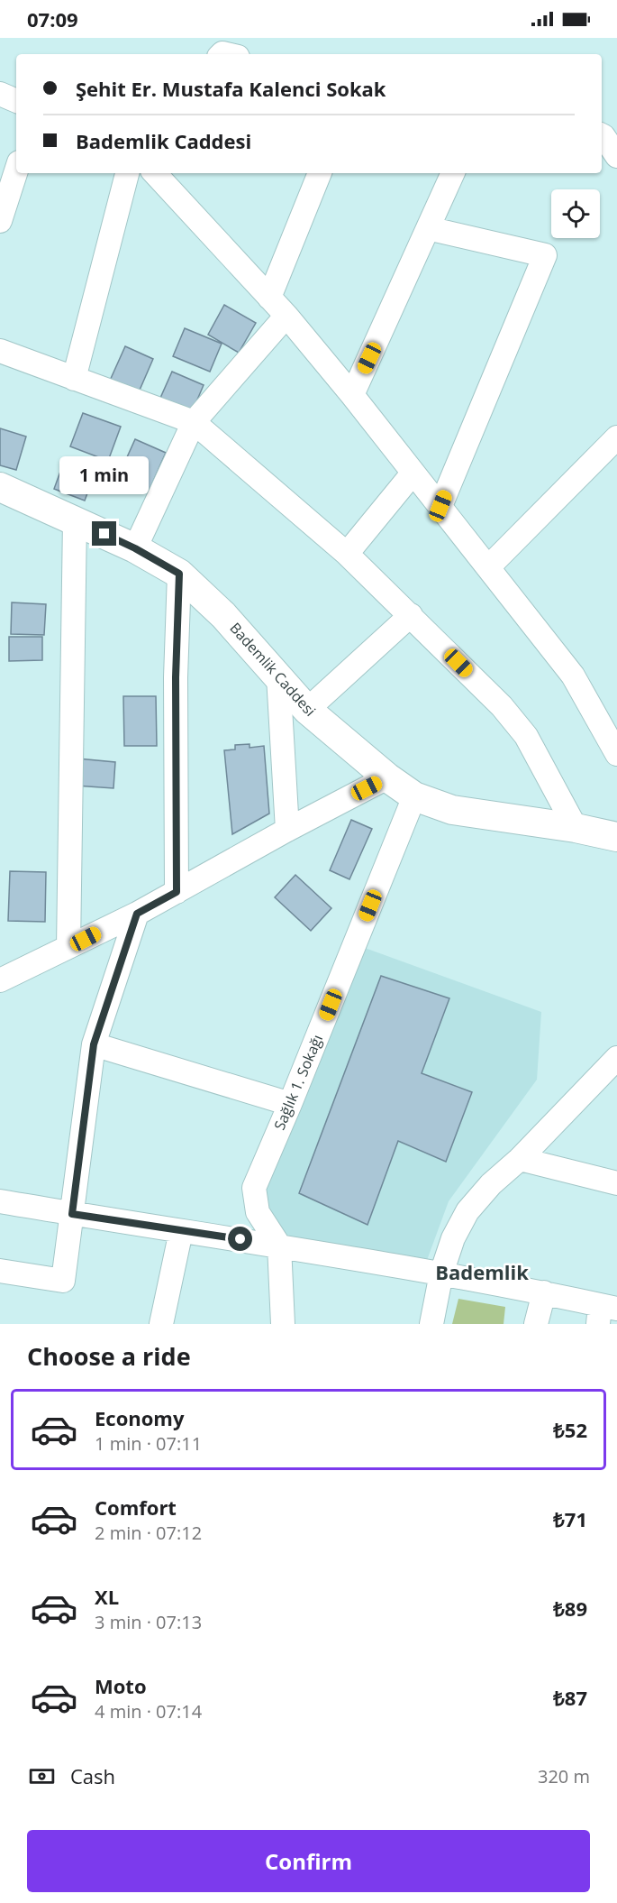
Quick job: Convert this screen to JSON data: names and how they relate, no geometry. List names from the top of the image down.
{
  "streets": {
    "street": ["Bademlik Caddesi", "Sağlık 1. Sokağı"]
  },
  "crossings": [
    ["Bademlik Caddesi", "Sağlık 1. Sokağı"]
  ],
  "districts": ["Bademlik"],
  "page": {
    "status": "07:09",
    "banner": ["Şehit Er. Mustafa Kalenci Sokak", "Bademlik Caddesi"],
    "bubble": "1 min",
    "heading": "Choose a ride",
    "list": [
      {
        "name": "Economy",
        "note": "1 min · 07:11",
        "value": "₺52"
      },
      {
        "name": "Comfort",
        "note": "2 min · 07:12",
        "value": "₺71"
      },
      {
        "name": "XL",
        "note": "3 min · 07:13",
        "value": "₺89"
      },
      {
        "name": "Moto",
        "note": "4 min · 07:14",
        "value": "₺87"
      }
    ],
    "pay": ["Cash", "320 m"],
    "buttons": "Confirm"
  }
}
